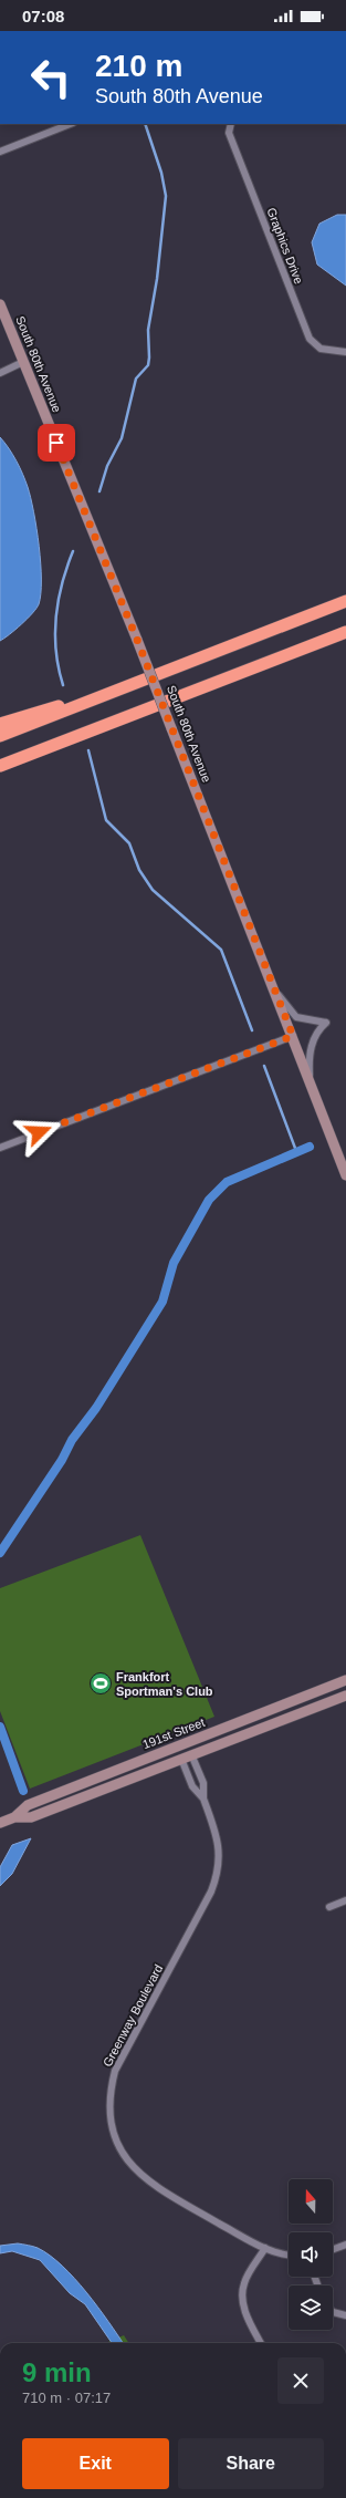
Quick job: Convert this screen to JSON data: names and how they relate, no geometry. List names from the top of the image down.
{
  "streets": {
    "street": [
      "Graphics Drive",
      "South 80th Avenue",
      "191st Street",
      "Greenway Boulevard"
    ]
  },
  "crossings": [
    ["191st Street", "Greenway Boulevard"]
  ],
  "places": {
    "sports": ["Frankfort Sportman's Club"]
  },
  "north": "top",
  "page": {
    "status": "07:08",
    "turn": ["210 m", "South 80th Avenue"],
    "heading": ["9 min", "710 m · 07:17"],
    "buttons": ["Exit", "Share"]
  }
}
